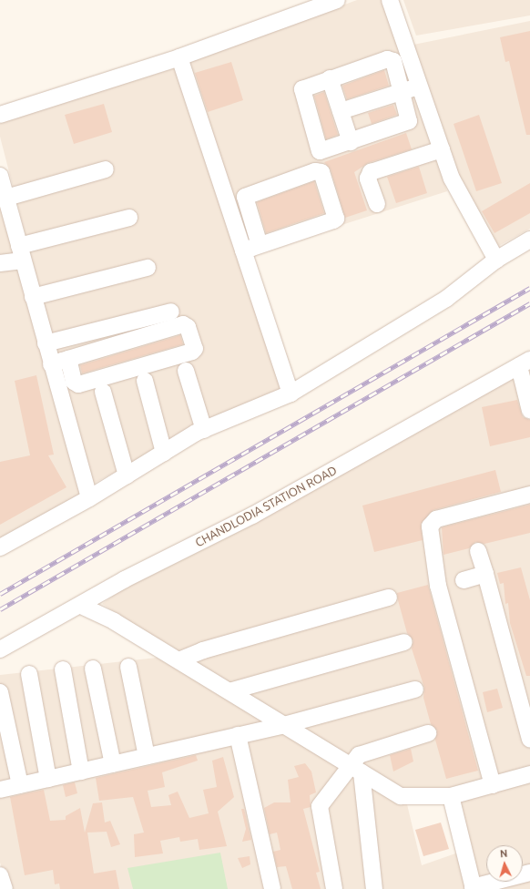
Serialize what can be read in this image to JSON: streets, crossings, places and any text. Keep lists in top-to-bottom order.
{
  "streets": {
    "street": ["CHANDLODIA STATION ROAD"]
  },
  "north": "top"
}
